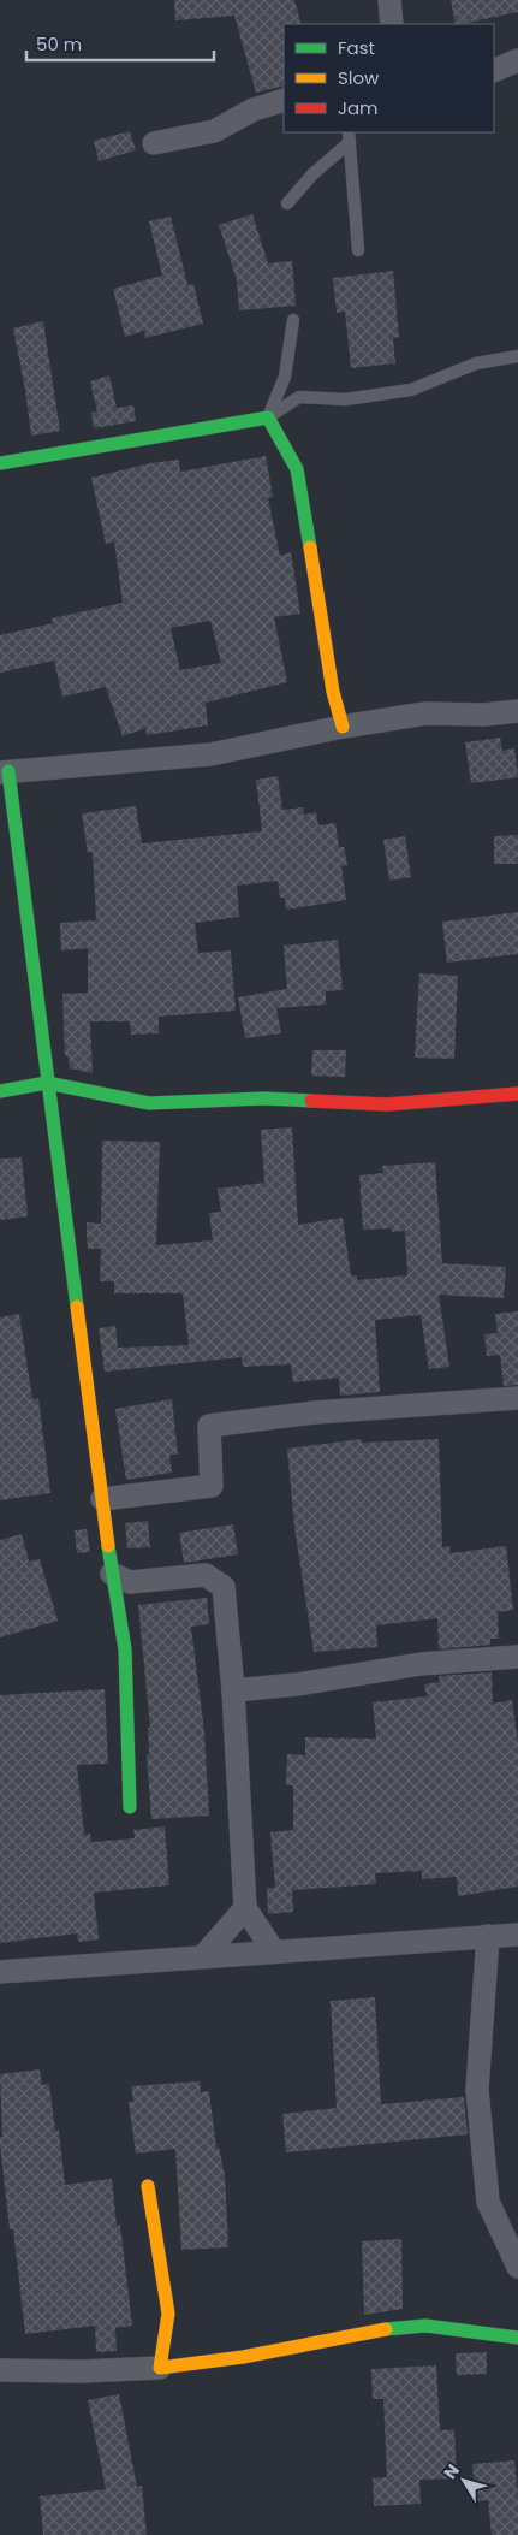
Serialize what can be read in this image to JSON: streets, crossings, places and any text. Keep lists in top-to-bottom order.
{
  "legend": ["Fast", "Slow", "Jam"],
  "scale_bar": "50 m",
  "north": "top left"
}
